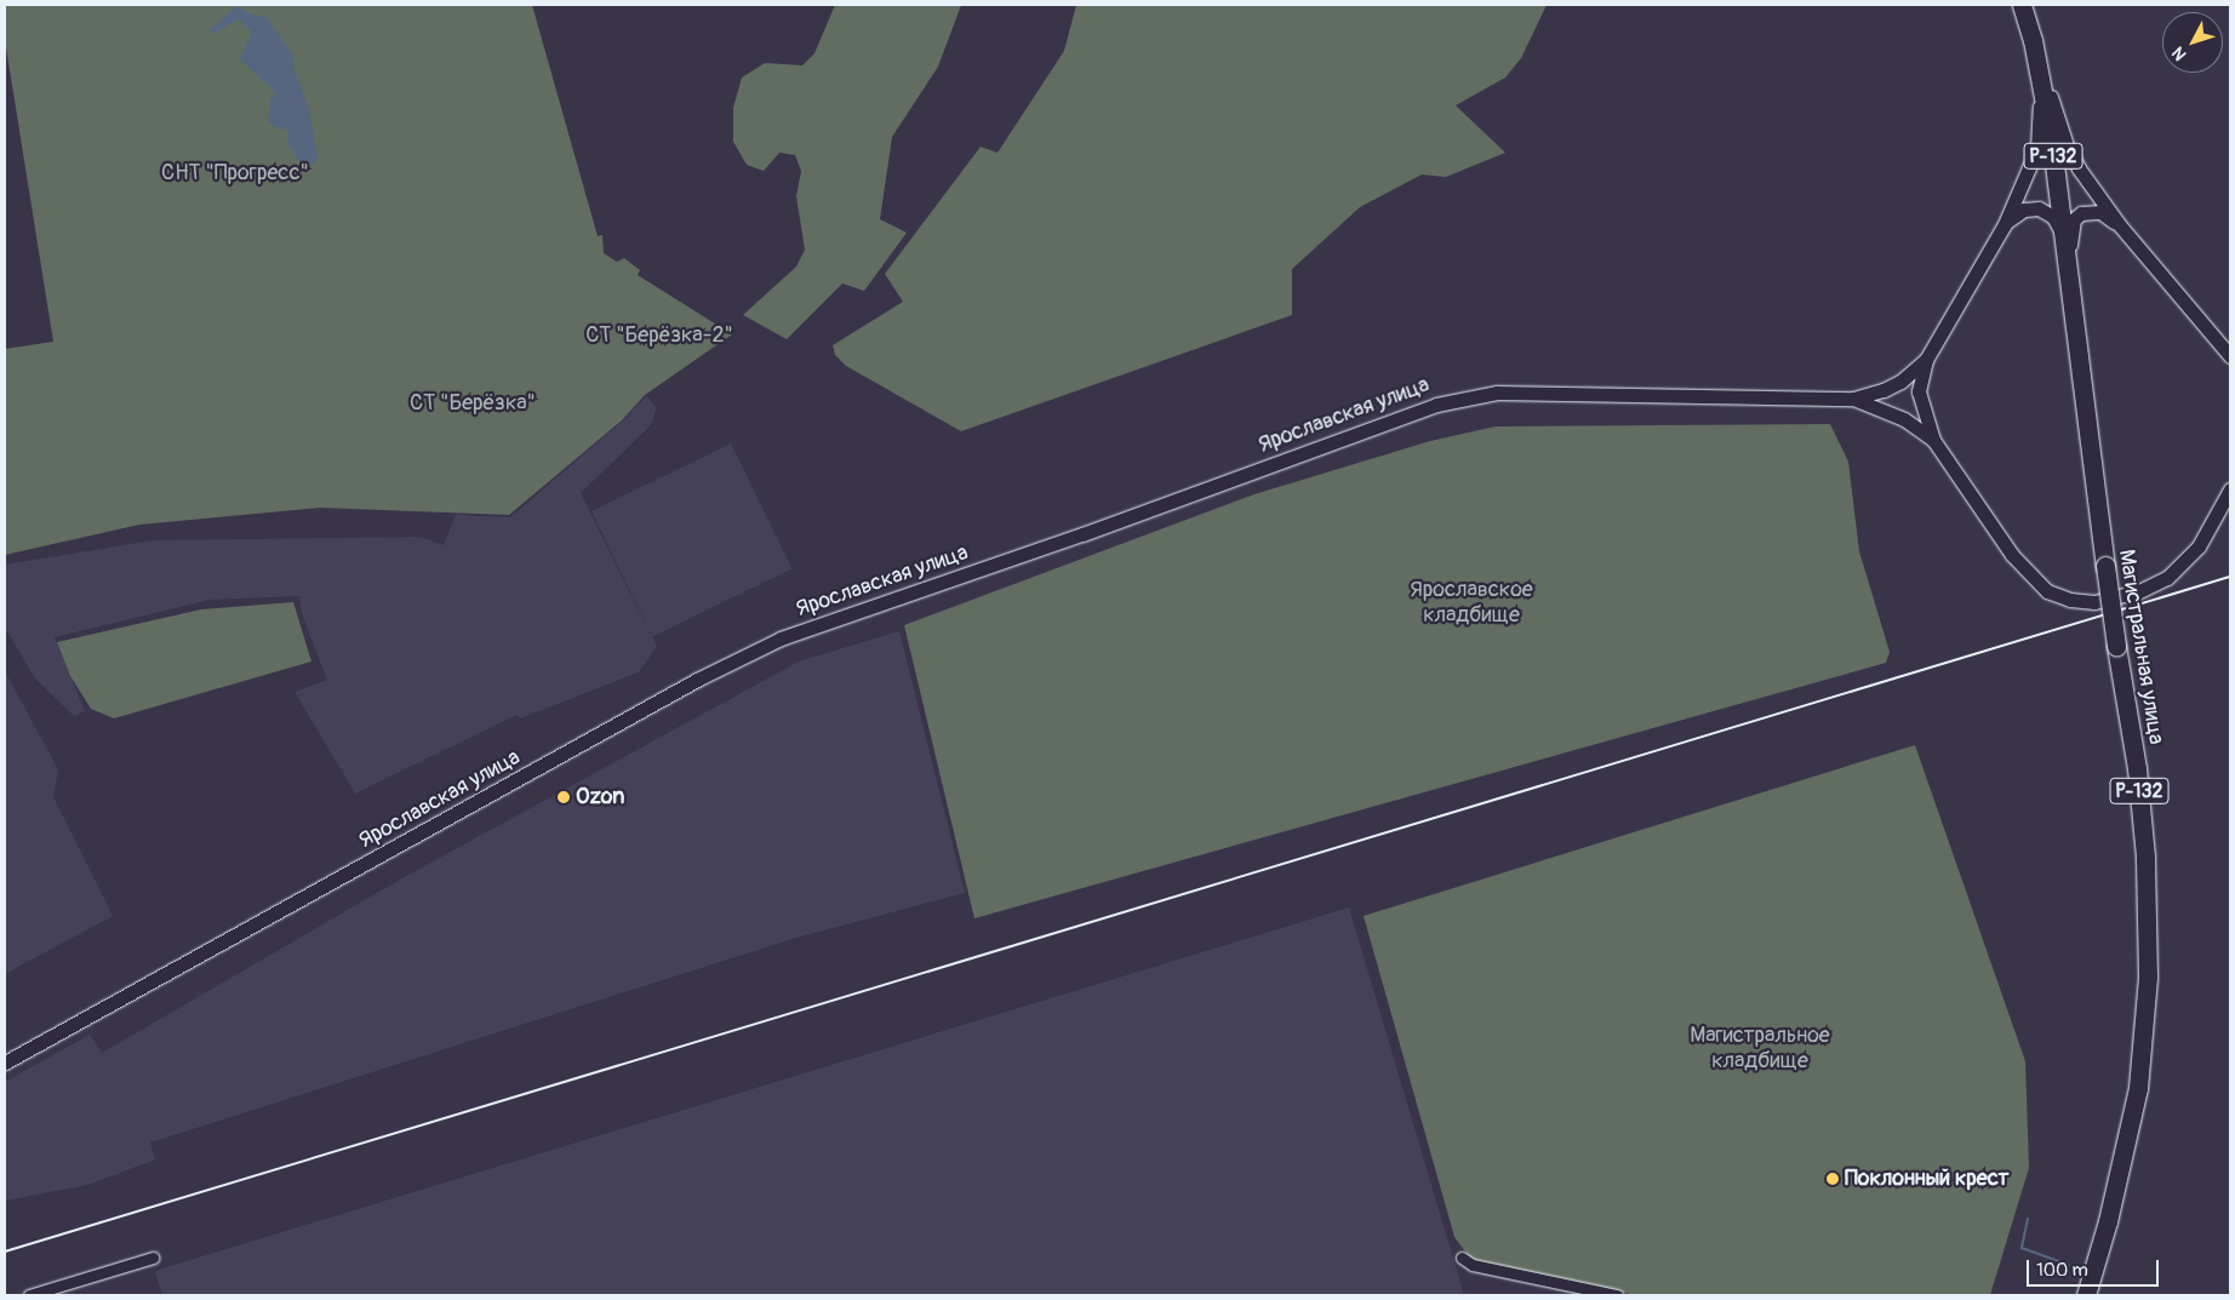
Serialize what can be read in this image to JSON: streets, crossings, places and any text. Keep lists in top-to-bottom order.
{
  "streets": {
    "highway": ["Р-132", "Магистральная улица"],
    "main road": ["Ярославская улица"]
  },
  "parks": [
    "СНТ \"Прогресс\"",
    "СТ \"Берёзка-2\"",
    "СТ \"Берёзка\"",
    "Ярославское кладбище",
    "Магистральное кладбище"
  ],
  "places": ["Ozon", "Поклонный крест"],
  "scale_bar": "100 m",
  "north": "bottom left"
}
